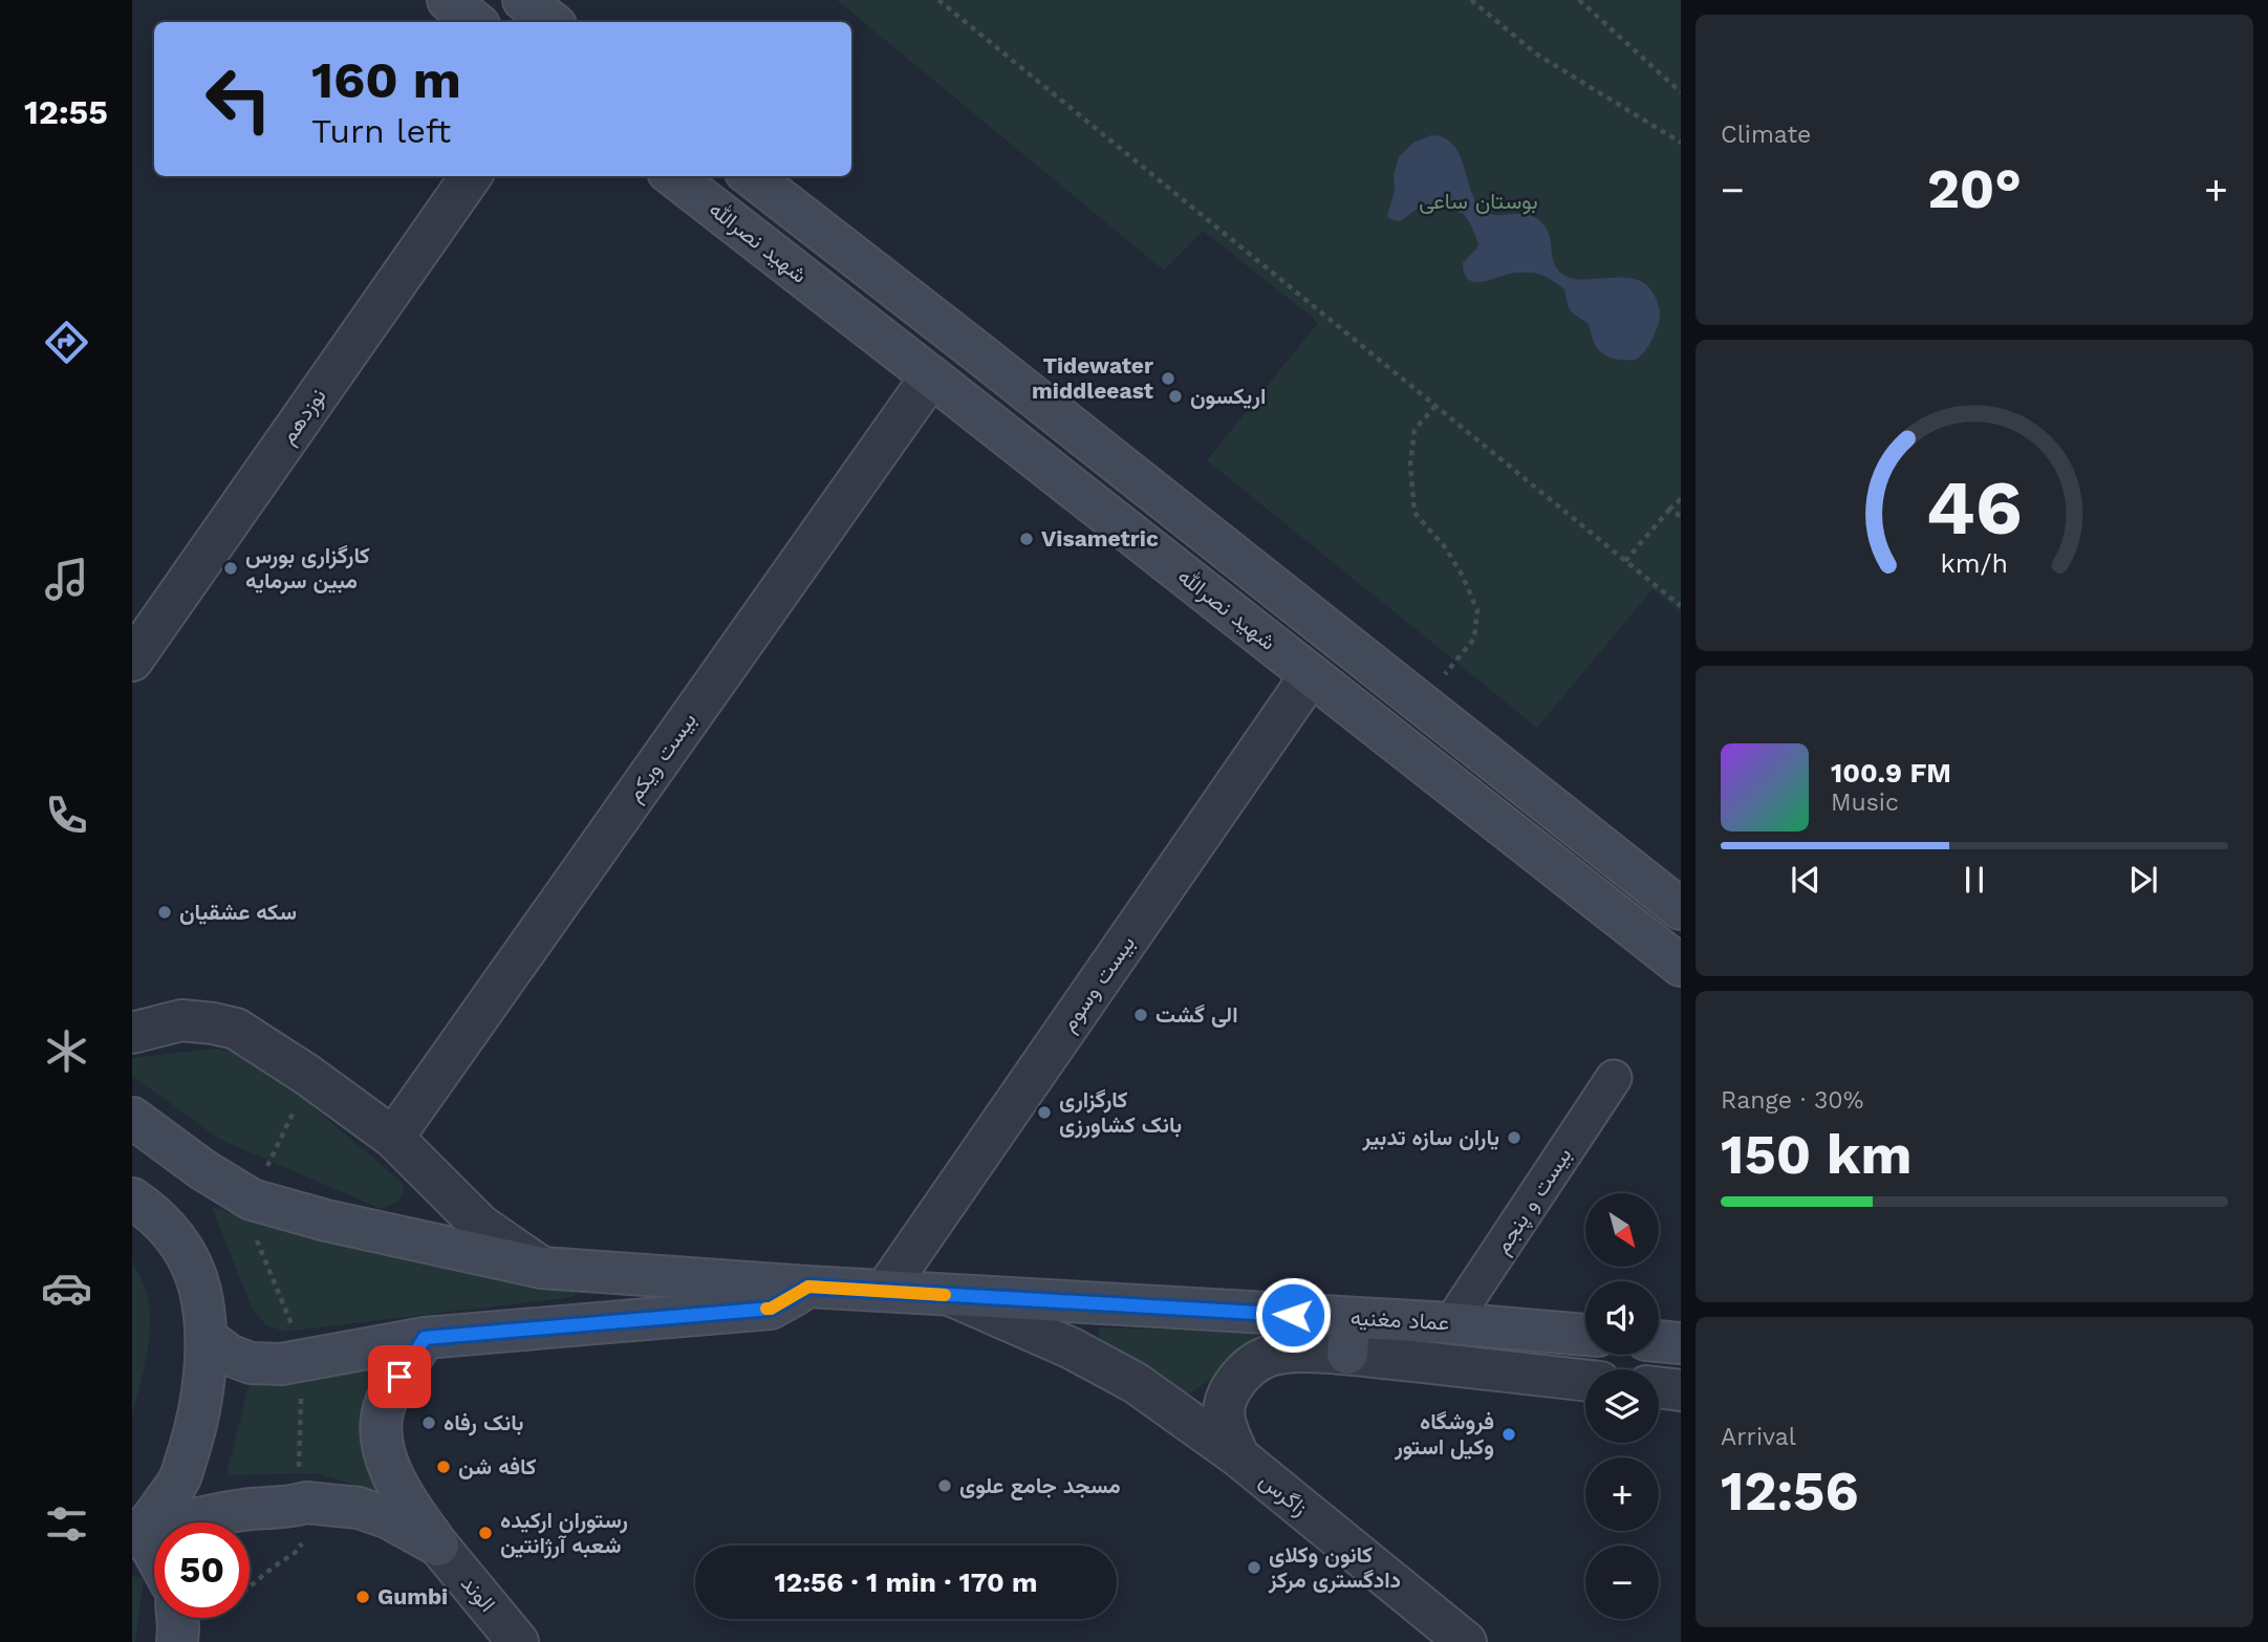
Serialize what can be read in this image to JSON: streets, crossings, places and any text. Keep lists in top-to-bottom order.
{
  "streets": {
    "main road": ["شهید نصرالله", "عماد مغنیه"],
    "street": [
      "نوزدهم",
      "بیست ویکم",
      "بیست وسوم",
      "بیست و پنجم",
      "زاگرس",
      "الوند"
    ]
  },
  "crossings": [
    ["شهید نصرالله", "بیست ویکم"],
    ["شهید نصرالله", "بیست وسوم"],
    ["بیست وسوم", "عماد مغنیه"],
    ["بیست و پنجم", "عماد مغنیه"],
    ["عماد مغنیه", "زاگرس"]
  ],
  "parks": ["بوستان ساعی"],
  "places": [
    "Tidewater middleeast",
    "اریکسون",
    "Visametric",
    "کارگزاری بورس مبین سرمایه",
    "سکه عشقیان",
    "الی گشت",
    "کارگزاری بانک کشاورزی",
    "یاران سازه تدبیر",
    "بانک رفاه",
    "فروشگاه وکیل استور",
    "کافه شن",
    "مسجد جامع علوی",
    "رستوران ارکیده شعبه آرژانتین",
    "کانون وکلای دادگستری مرکز",
    "Gumbi"
  ],
  "north": "bottom right",
  "page": {
    "tabs": "12:55",
    "tile": [
      "Climate",
      ["Range · 30%", "150 km"],
      ["Arrival", "12:56"]
    ],
    "turn": ["160 m", "Turn left"],
    "heat": ["−", "20°", "+"],
    "song": ["100.9 FM", "Music"],
    "map_buttons": ["+", "−"],
    "limit": "50",
    "trip": "12:56 · 1 min · 170 m",
    "gauge": ["46", "km/h"]
  }
}
